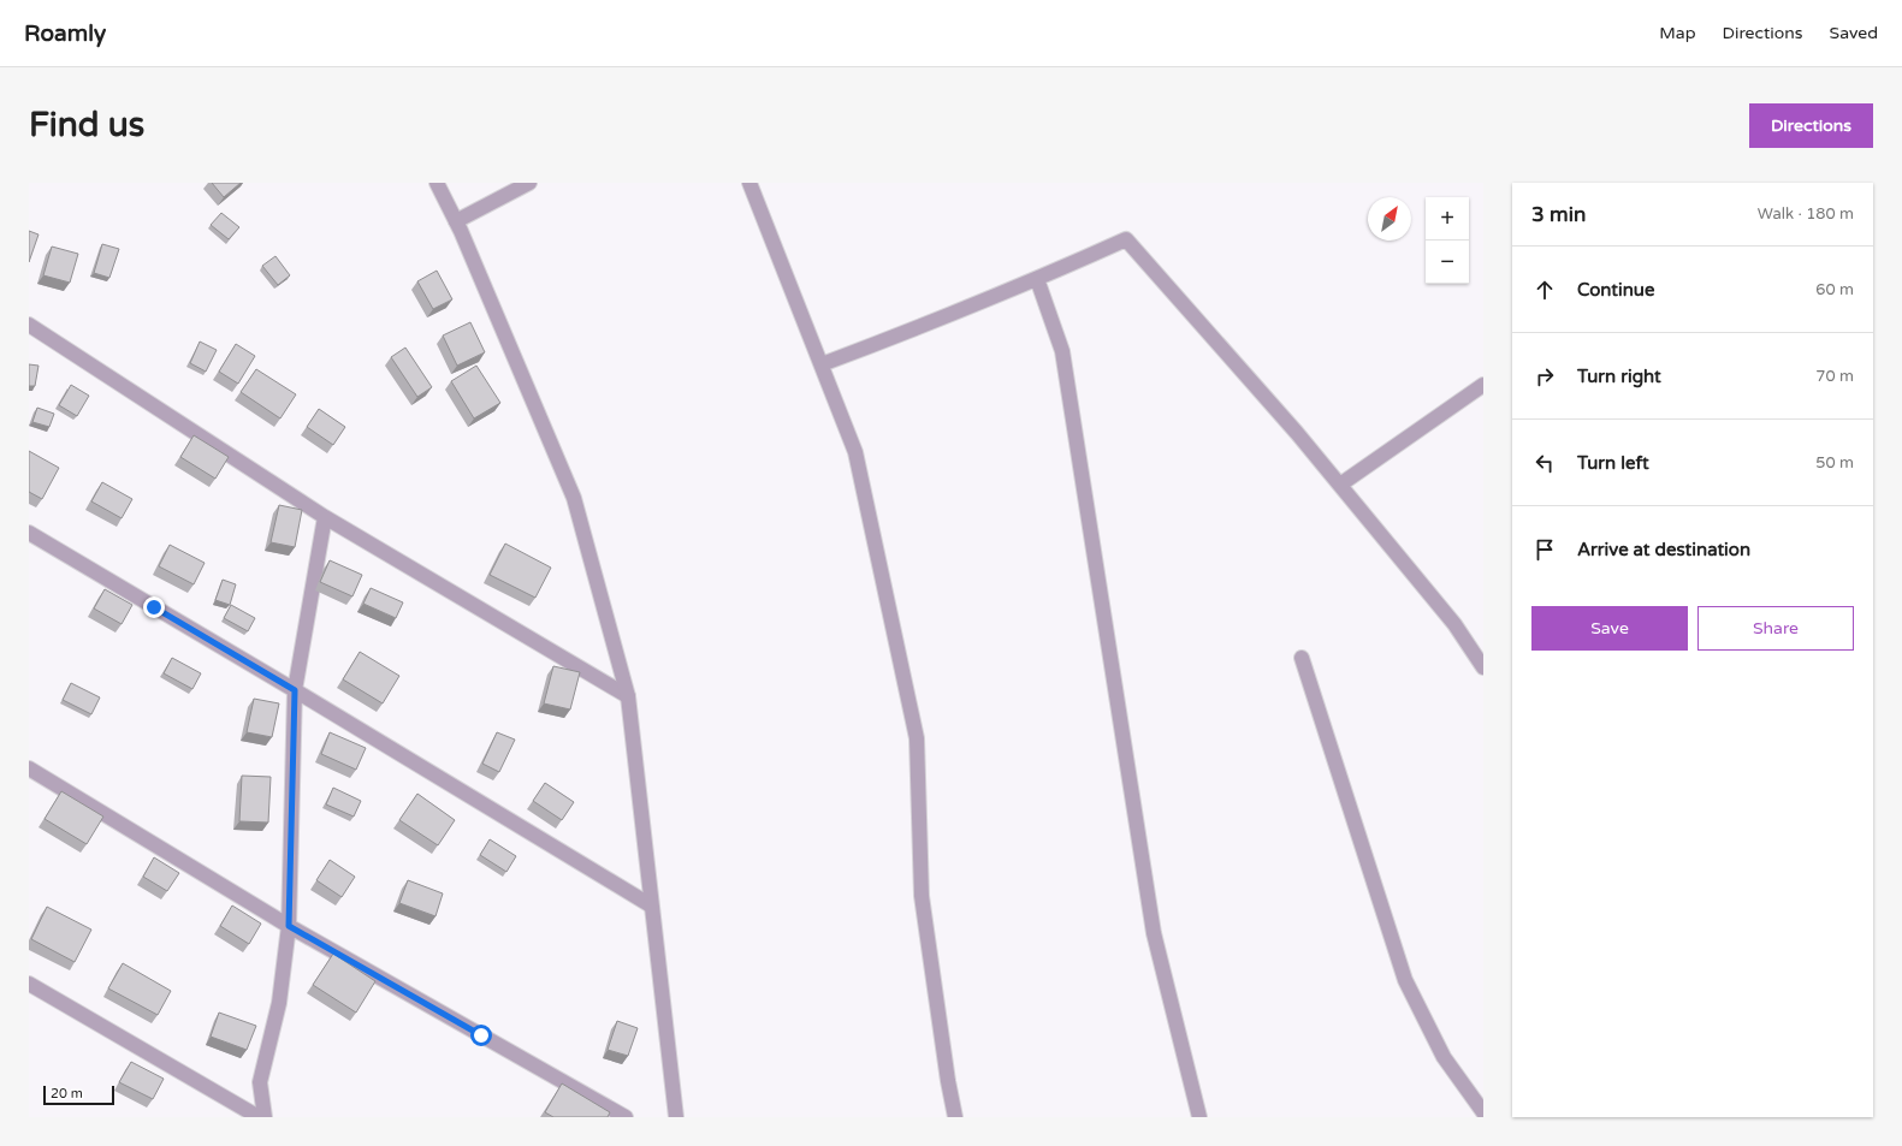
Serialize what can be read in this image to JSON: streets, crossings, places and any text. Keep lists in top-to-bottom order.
{
  "scale_bar": "20 m",
  "north": "top right",
  "page": {
    "header": "Roamly",
    "nav": ["Map", "Directions", "Saved"],
    "buttons": [
      "Directions",
      ["Save", "Share"]
    ],
    "title": "Find us",
    "heading": ["3 min", "Walk · 180 m"],
    "map_buttons": ["+", "−"],
    "list": [
      ["Continue", "60 m"],
      ["Turn right", "70 m"],
      ["Turn left", "50 m"],
      "Arrive at destination"
    ],
    "scale": "20 m"
  }
}
